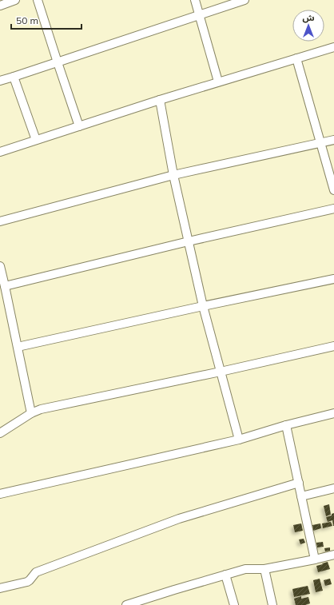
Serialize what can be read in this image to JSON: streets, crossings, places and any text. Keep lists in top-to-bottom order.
{
  "scale_bar": "50 m",
  "north": "top"
}
